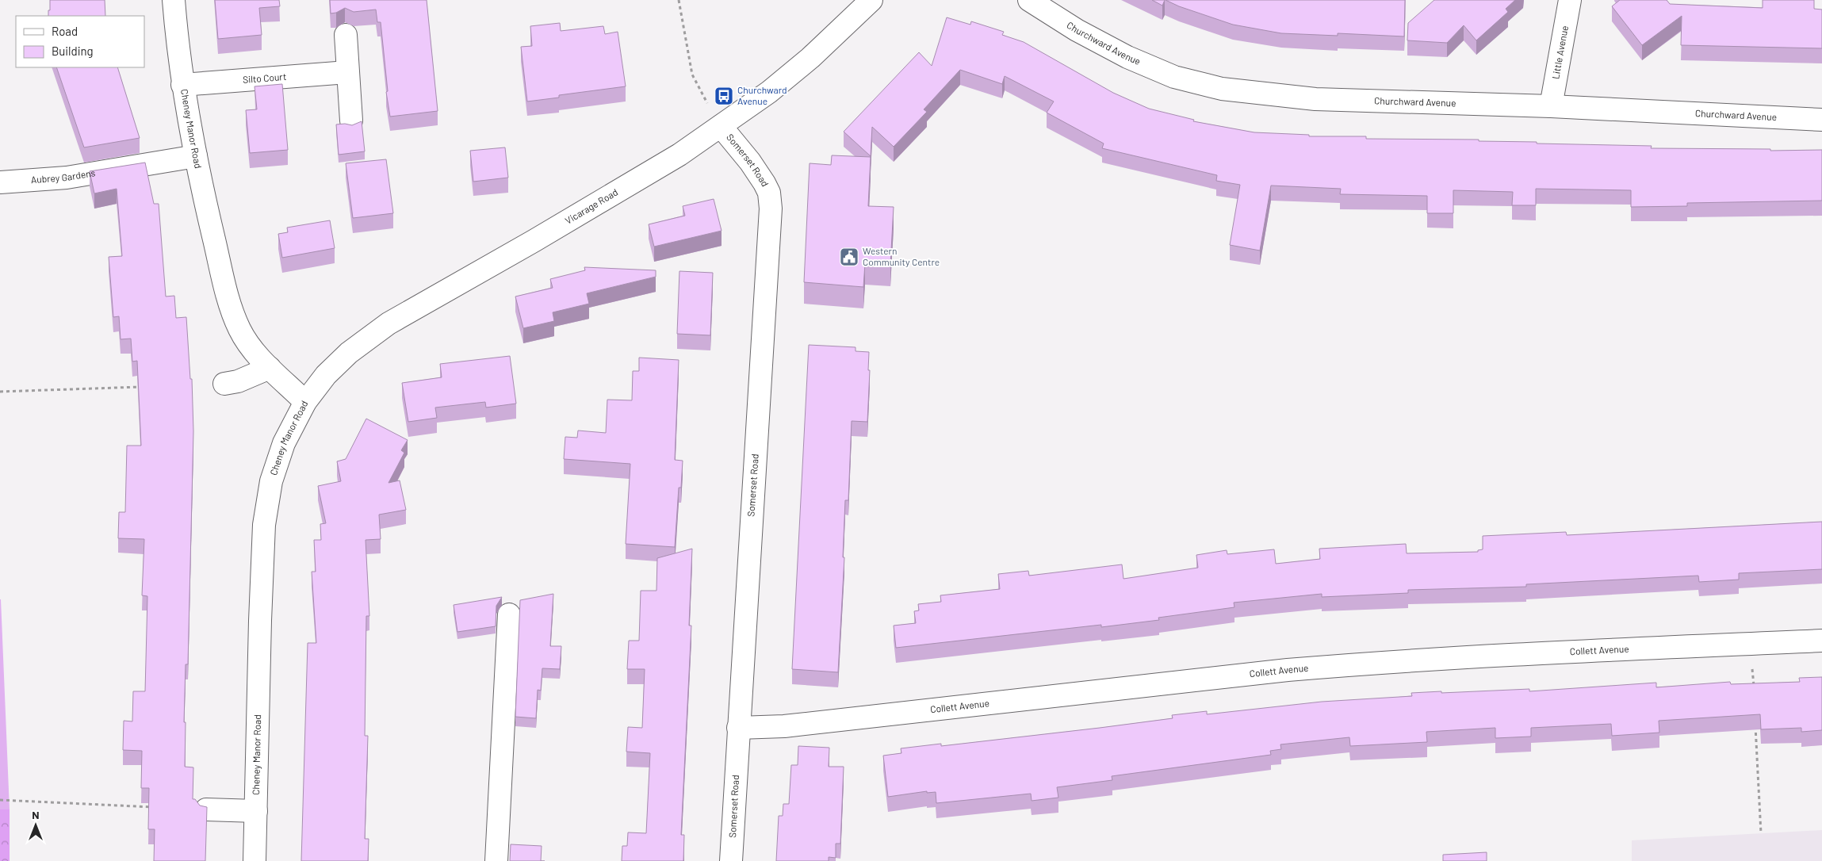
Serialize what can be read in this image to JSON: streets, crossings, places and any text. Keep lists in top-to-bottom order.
{
  "streets": {
    "street": [
      "Churchward Avenue",
      "Little Avenue",
      "Silto Court",
      "Cheney Manor Road",
      "Somerset Road",
      "Aubrey Gardens",
      "Vicarage Road",
      "Collett Avenue"
    ]
  },
  "crossings": [
    ["Churchward Avenue", "Little Avenue"],
    ["Silto Court", "Cheney Manor Road"],
    ["Cheney Manor Road", "Aubrey Gardens"],
    ["Cheney Manor Road", "Vicarage Road"],
    ["Somerset Road", "Vicarage Road"],
    ["Somerset Road", "Collett Avenue"]
  ],
  "places": {
    "bus stop": ["Churchward Avenue"],
    "public building": ["Western Community Centre"]
  },
  "legend": ["Road", "Building"],
  "north": "top"
}
